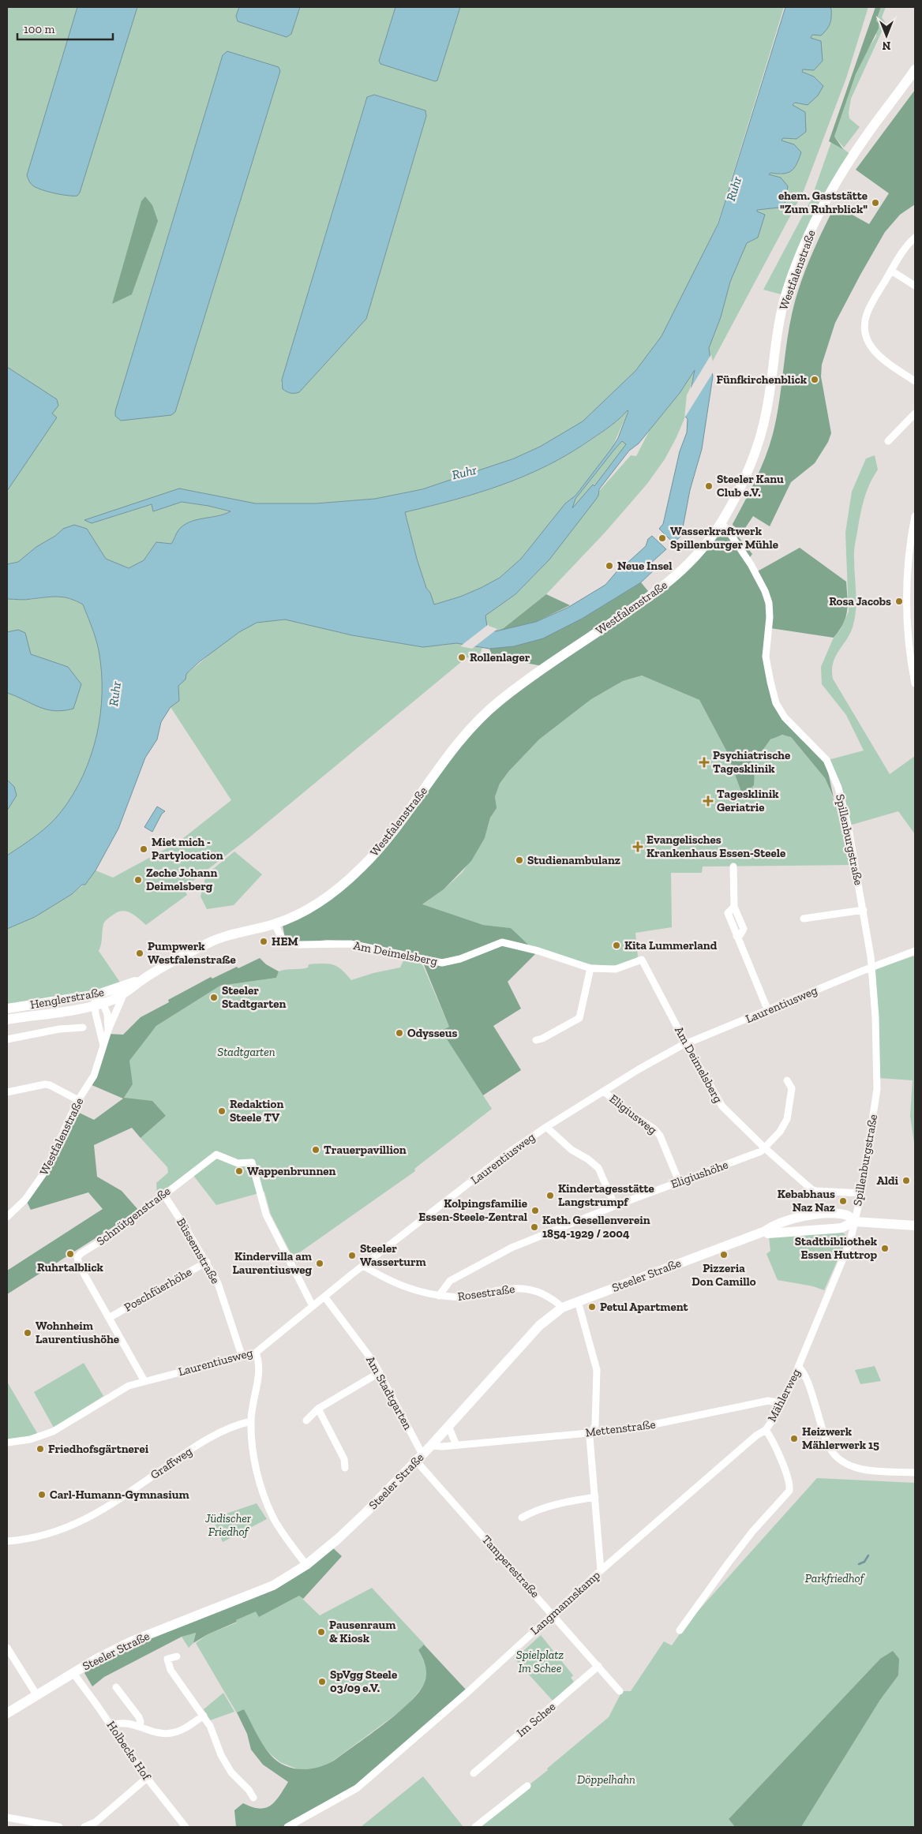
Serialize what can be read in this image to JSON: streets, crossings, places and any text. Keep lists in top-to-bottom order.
{
  "streets": {
    "main road": ["Westfalenstraße", "Henglerstraße", "Steeler Straße"],
    "street": [
      "Spillenburgstraße",
      "Am Deimelsberg",
      "Laurentiusweg",
      "Eligiusweg",
      "Eligiushöhe",
      "Schnütgenstraße",
      "Büssemstraße",
      "Poschfüerhöhe",
      "Rosestraße",
      "Am Stadtgarten",
      "Mählerweg",
      "Mettenstraße",
      "Graffweg",
      "Tamperestraße",
      "Langmannskamp",
      "Im Schee",
      "Holbecks Hof"
    ]
  },
  "crossings": [
    ["Westfalenstraße", "Spillenburgstraße"],
    ["Westfalenstraße", "Am Deimelsberg"],
    ["Westfalenstraße", "Henglerstraße"],
    ["Spillenburgstraße", "Am Deimelsberg"],
    ["Spillenburgstraße", "Laurentiusweg"],
    ["Spillenburgstraße", "Steeler Straße"],
    ["Spillenburgstraße", "Mählerweg"],
    ["Am Deimelsberg", "Laurentiusweg"],
    ["Am Deimelsberg", "Eligiushöhe"],
    ["Laurentiusweg", "Eligiusweg"],
    ["Laurentiusweg", "Schnütgenstraße"],
    ["Laurentiusweg", "Büssemstraße"],
    ["Laurentiusweg", "Rosestraße"],
    ["Laurentiusweg", "Am Stadtgarten"],
    ["Eligiusweg", "Eligiushöhe"],
    ["Eligiushöhe", "Rosestraße"],
    ["Schnütgenstraße", "Büssemstraße"],
    ["Schnütgenstraße", "Poschfüerhöhe"],
    ["Büssemstraße", "Poschfüerhöhe"],
    ["Steeler Straße", "Rosestraße"],
    ["Steeler Straße", "Am Stadtgarten"],
    ["Steeler Straße", "Mählerweg"],
    ["Steeler Straße", "Mettenstraße"],
    ["Steeler Straße", "Tamperestraße"],
    ["Steeler Straße", "Holbecks Hof"],
    ["Am Stadtgarten", "Tamperestraße"],
    ["Mählerweg", "Mettenstraße"],
    ["Mählerweg", "Langmannskamp"],
    ["Tamperestraße", "Langmannskamp"],
    ["Tamperestraße", "Im Schee"]
  ],
  "water": ["Ruhr"],
  "parks": [
    "Stadtgarten",
    "Jüdischer Friedhof",
    "Parkfriedhof",
    "Spielplatz Im Schee",
    "Döppelhahn"
  ],
  "places": {
    "other": [
      "ehem. Gaststätte \"Zum Ruhrblick\"",
      "Fünfkirchenblick",
      "Steeler Kanu Club e.V.",
      "Wasserkraftwerk Spillenburger Mühle",
      "Neue Insel",
      "Rosa Jacobs",
      "Rollenlager",
      "Miet mich - Partylocation",
      "Studienambulanz",
      "Zeche Johann Deimelsberg",
      "HEM",
      "Kita Lummerland",
      "Pumpwerk Westfalenstraße",
      "Steeler Stadtgarten",
      "Odysseus",
      "Redaktion Steele TV",
      "Trauerpavillion",
      "Wappenbrunnen",
      "Aldi",
      "Kindertagesstätte Langstrumpf",
      "Kebabhaus Naz Naz",
      "Kolpingsfamilie Essen-Steele-Zentral",
      "Kath. Gesellenverein 1854-1929 / 2004",
      "Stadtbibliothek Essen Huttrop",
      "Ruhrtalblick",
      "Pizzeria Don Camillo",
      "Steeler Wasserturm",
      "Kindervilla am Laurentiusweg",
      "Petul Apartment",
      "Wohnheim Laurentiushöhe",
      "Heizwerk Mählerwerk 15",
      "Friedhofsgärtnerei",
      "Carl-Humann-Gymnasium",
      "Pausenraum & Kiosk",
      "SpVgg Steele 03/09 e.V."
    ],
    "health": ["Psychiatrische Tagesklinik", "Tagesklinik Geriatrie", "Evangelisches Krankenhaus Essen-Steele"]
  },
  "scale_bar": "100 m",
  "north": "bottom"
}
